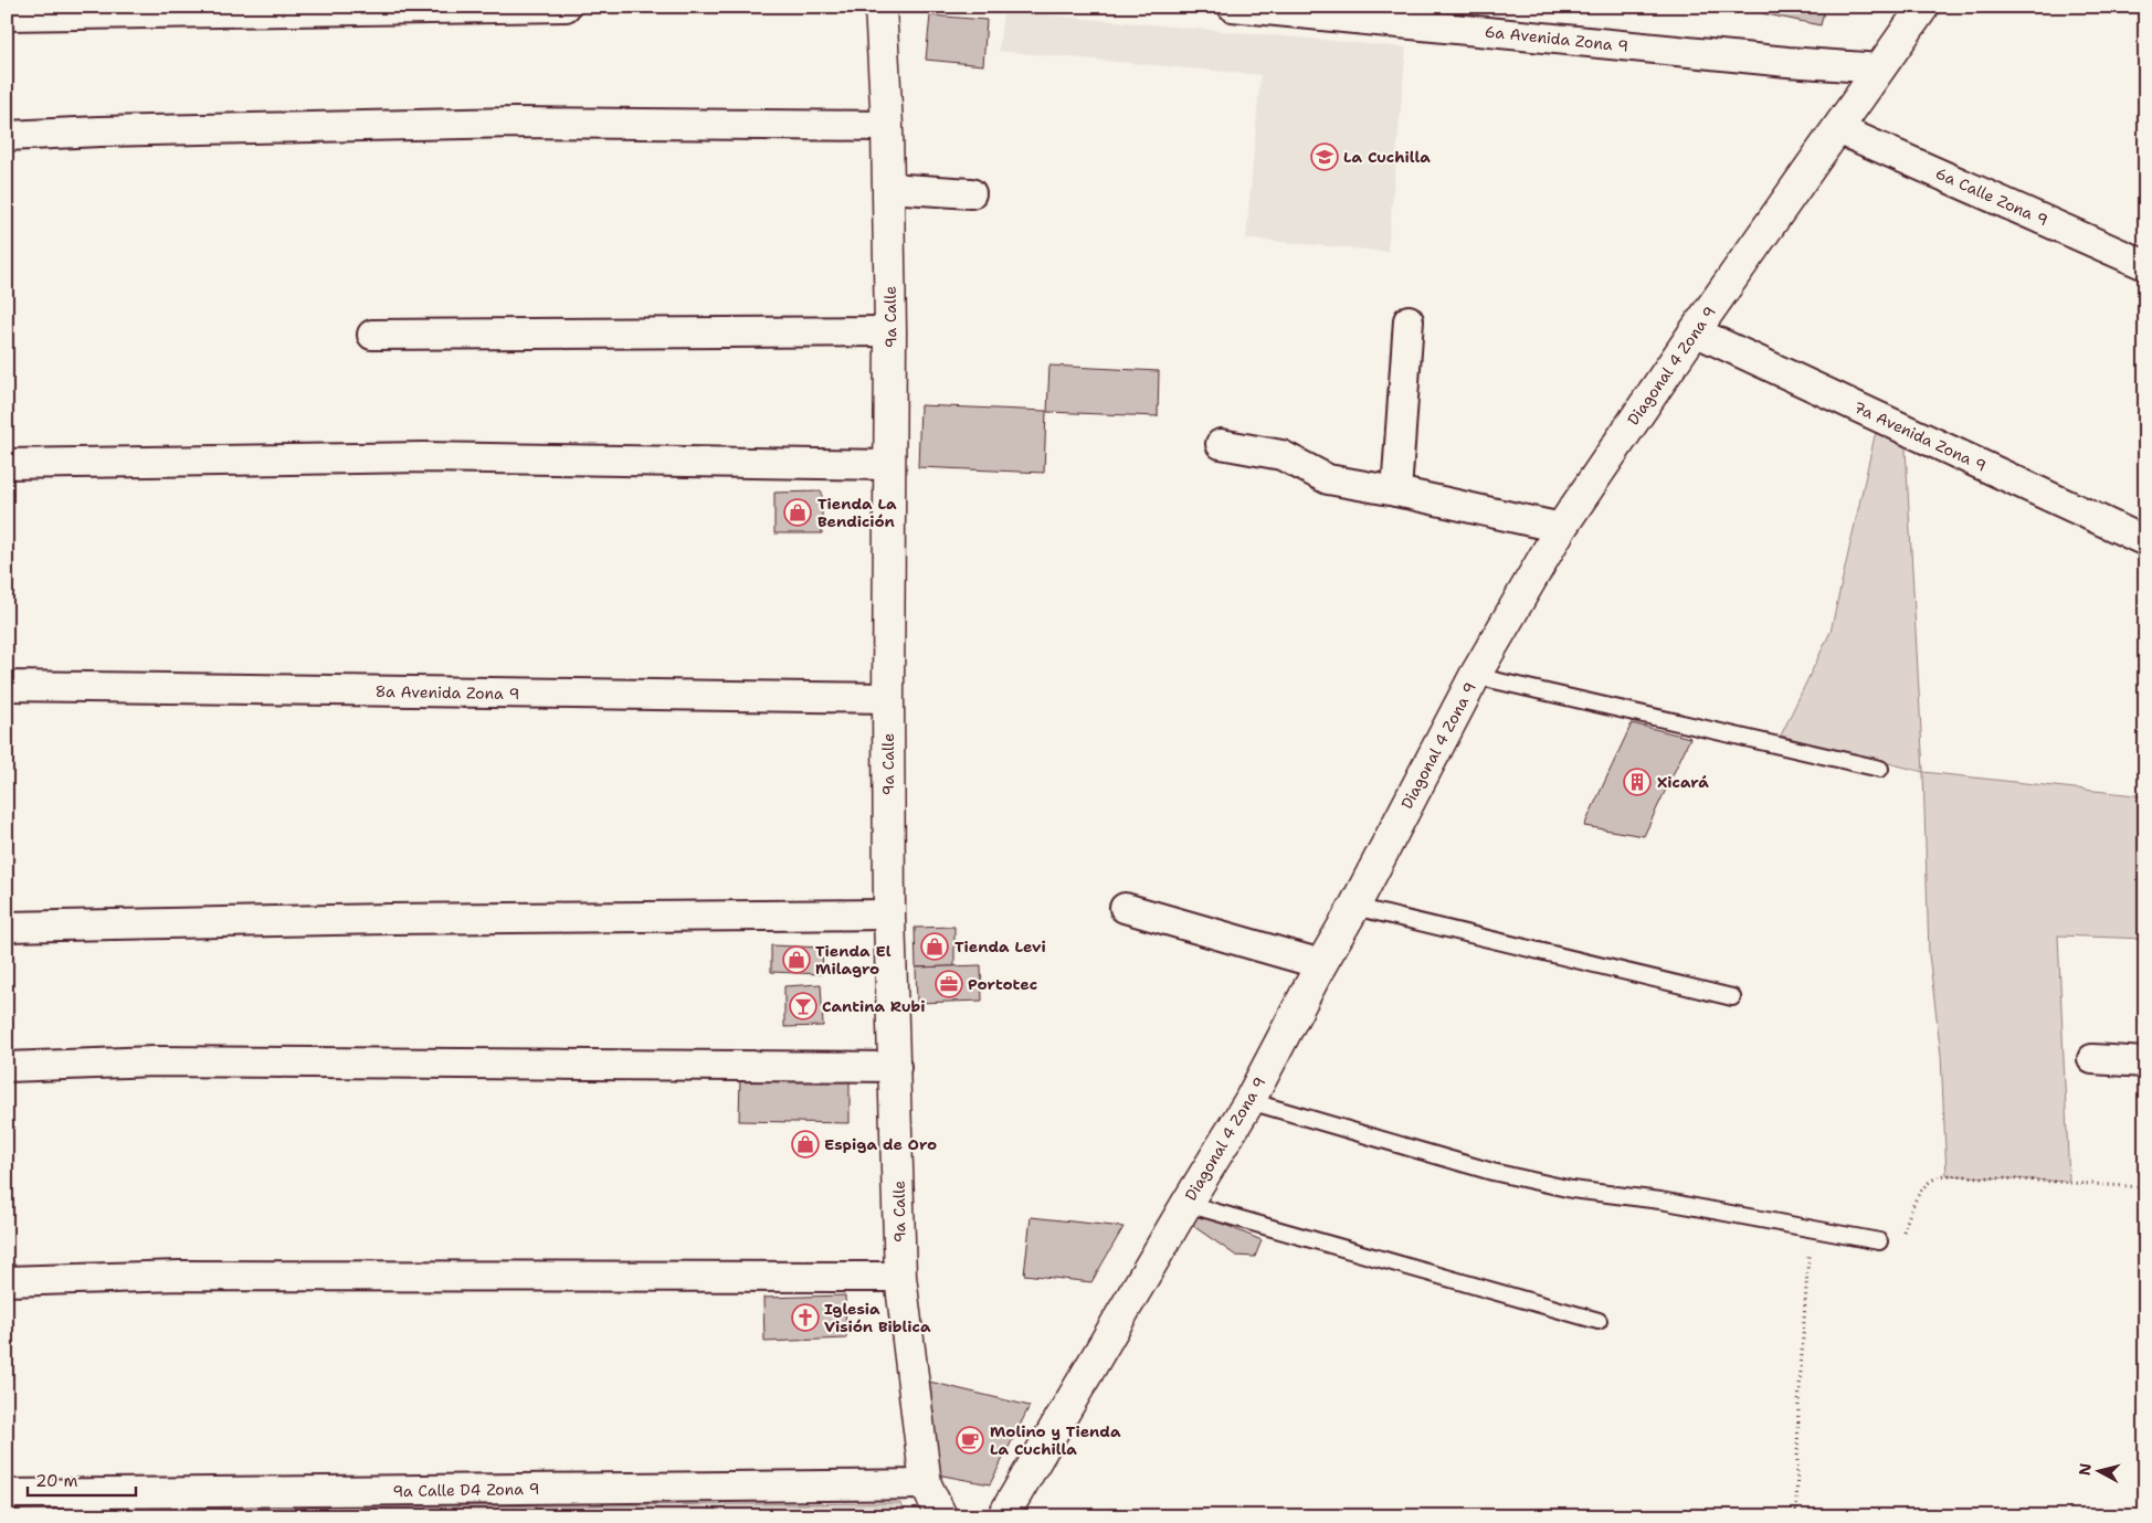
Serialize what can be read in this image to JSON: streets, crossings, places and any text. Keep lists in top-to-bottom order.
{
  "streets": {
    "main road": ["9a Calle", "Diagonal 4 Zona 9"],
    "street": [
      "6a Avenida Zona 9",
      "6a Calle Zona 9",
      "7a Avenida Zona 9",
      "8a Avenida Zona 9",
      "9a Calle D4 Zona 9"
    ]
  },
  "crossings": [
    ["6a Avenida Zona 9", "Diagonal 4 Zona 9"],
    ["6a Calle Zona 9", "Diagonal 4 Zona 9"],
    ["9a Calle", "8a Avenida Zona 9"],
    ["9a Calle", "9a Calle D4 Zona 9"],
    ["Diagonal 4 Zona 9", "7a Avenida Zona 9"]
  ],
  "places": {
    "school or university": ["La Cuchilla"],
    "shop": [
      "Tienda La Bendición",
      "Tienda Levi",
      "Tienda El Milagro",
      "Espiga de Oro"
    ],
    "building": ["Xicará"],
    "office": ["Portotec"],
    "bar": ["Cantina Rubi"],
    "church": ["Iglesia Visión Biblica"],
    "cafe": ["Molino y Tienda La Cuchilla"]
  },
  "scale_bar": "20 m",
  "north": "left"
}
